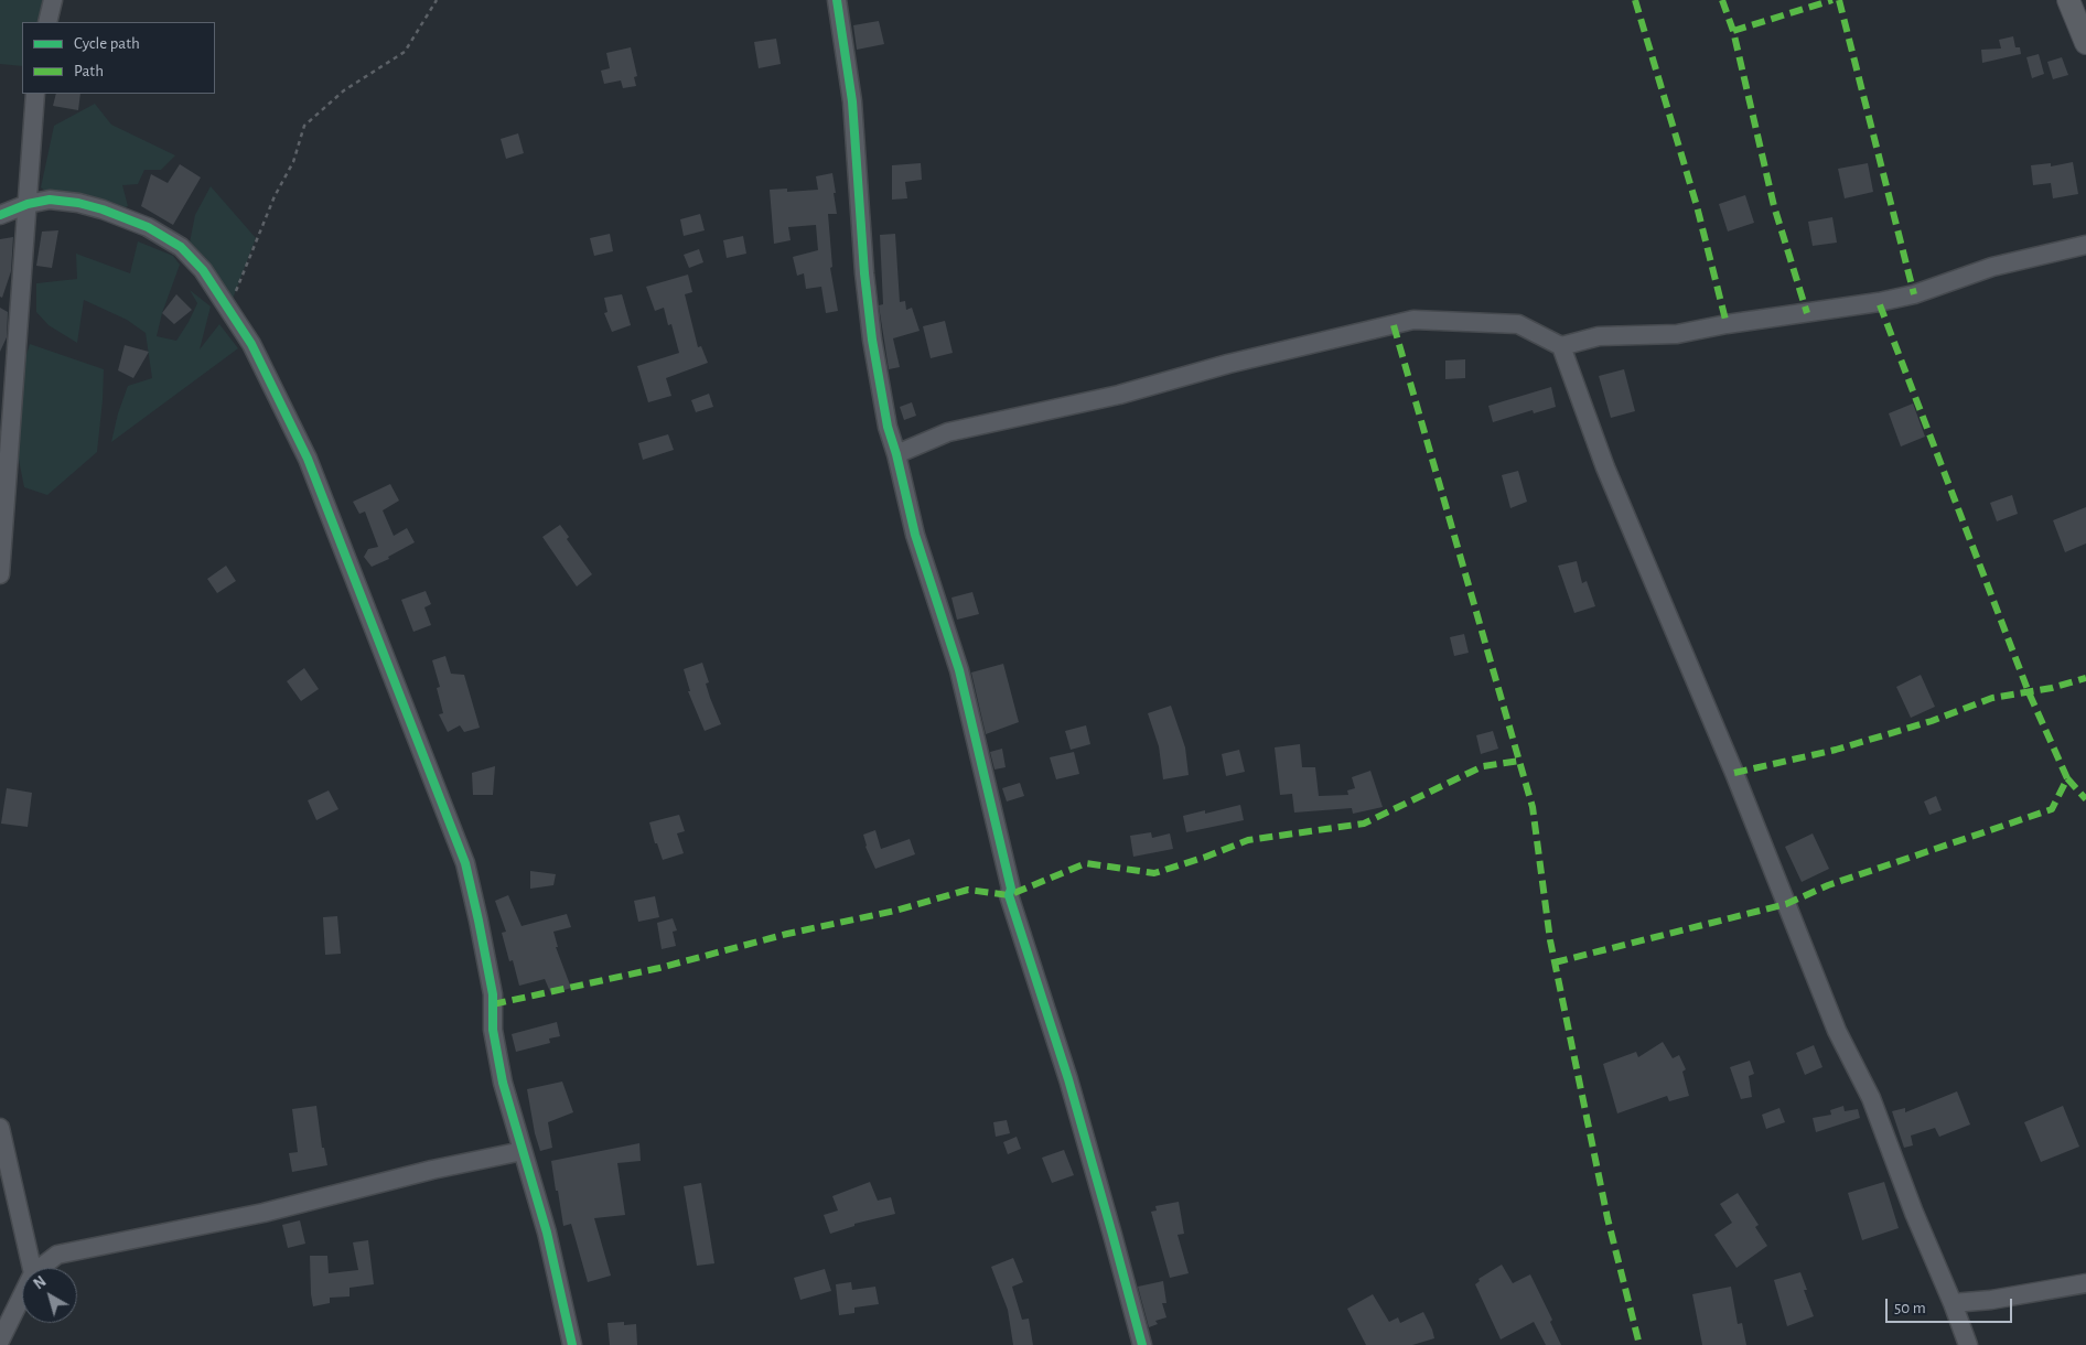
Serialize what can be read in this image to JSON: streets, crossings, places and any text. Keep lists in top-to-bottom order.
{
  "legend": ["Cycle path", "Path"],
  "scale_bar": "50 m",
  "north": "top left"
}
